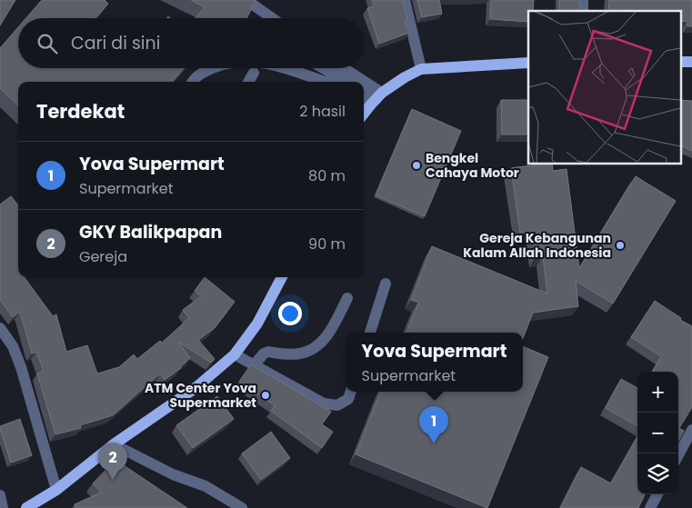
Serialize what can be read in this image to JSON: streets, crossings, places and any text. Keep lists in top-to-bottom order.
{
  "places": ["Bengkel Cahaya Motor", "Gereja Kebangunan Kalam Allah Indonesia", "ATM Center Yova Supermarket"],
  "page": {
    "search": "Cari di sini",
    "heading": ["Terdekat", "2 hasil"],
    "list": [
      {
        "mark": "1",
        "name": "Yova Supermart",
        "note": "Supermarket",
        "value": "80 m"
      },
      {
        "mark": "2",
        "name": "GKY Balikpapan",
        "note": "Gereja",
        "value": "90 m"
      }
    ],
    "popup": ["Yova Supermart", "Supermarket"],
    "map_buttons": ["+", "−"],
    "pins": ["1", "2"]
  }
}
